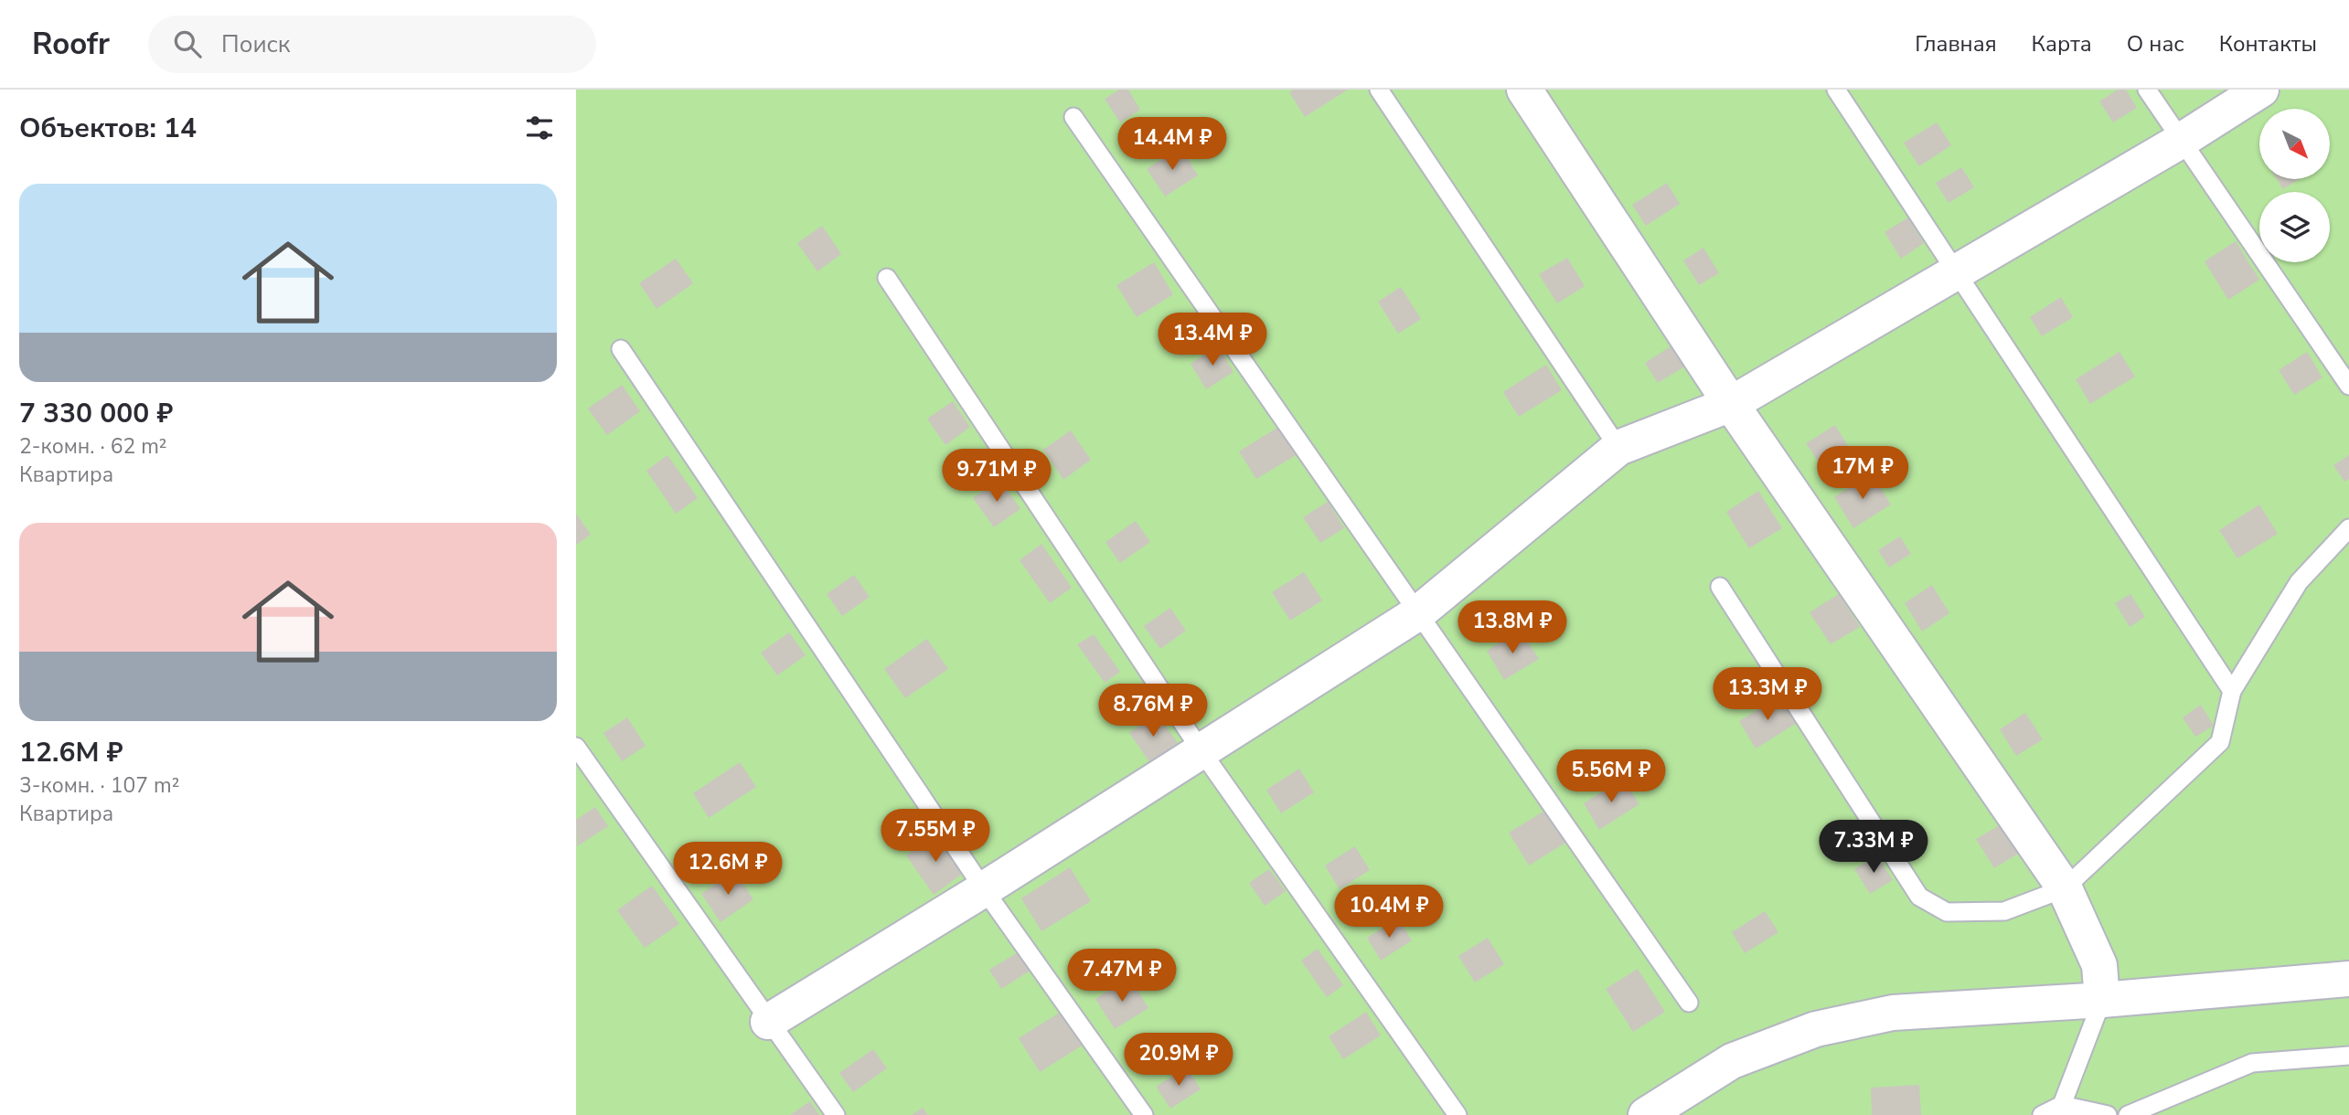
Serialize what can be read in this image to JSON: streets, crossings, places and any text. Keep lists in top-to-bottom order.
{
  "north": "bottom right",
  "page": {
    "header": "Roofr",
    "search": "Поиск",
    "nav": [
      "Главная",
      "Карта",
      "О нас",
      "Контакты"
    ],
    "heading": "Объектов: 14",
    "price": [
      "14.4M ₽",
      "13.4M ₽",
      "17M ₽",
      "9.71M ₽",
      "13.8M ₽",
      "13.3M ₽",
      "8.76M ₽",
      "5.56M ₽",
      "7.55M ₽",
      "7.33M ₽",
      "12.6M ₽",
      "10.4M ₽",
      "7.47M ₽",
      "20.9M ₽"
    ],
    "list": [
      {
        "name": "7 330 000 ₽",
        "note": "2-комн. · 62 m² · Квартира"
      },
      {
        "name": "12.6M ₽",
        "note": "3-комн. · 107 m² · Квартира"
      }
    ]
  }
}
